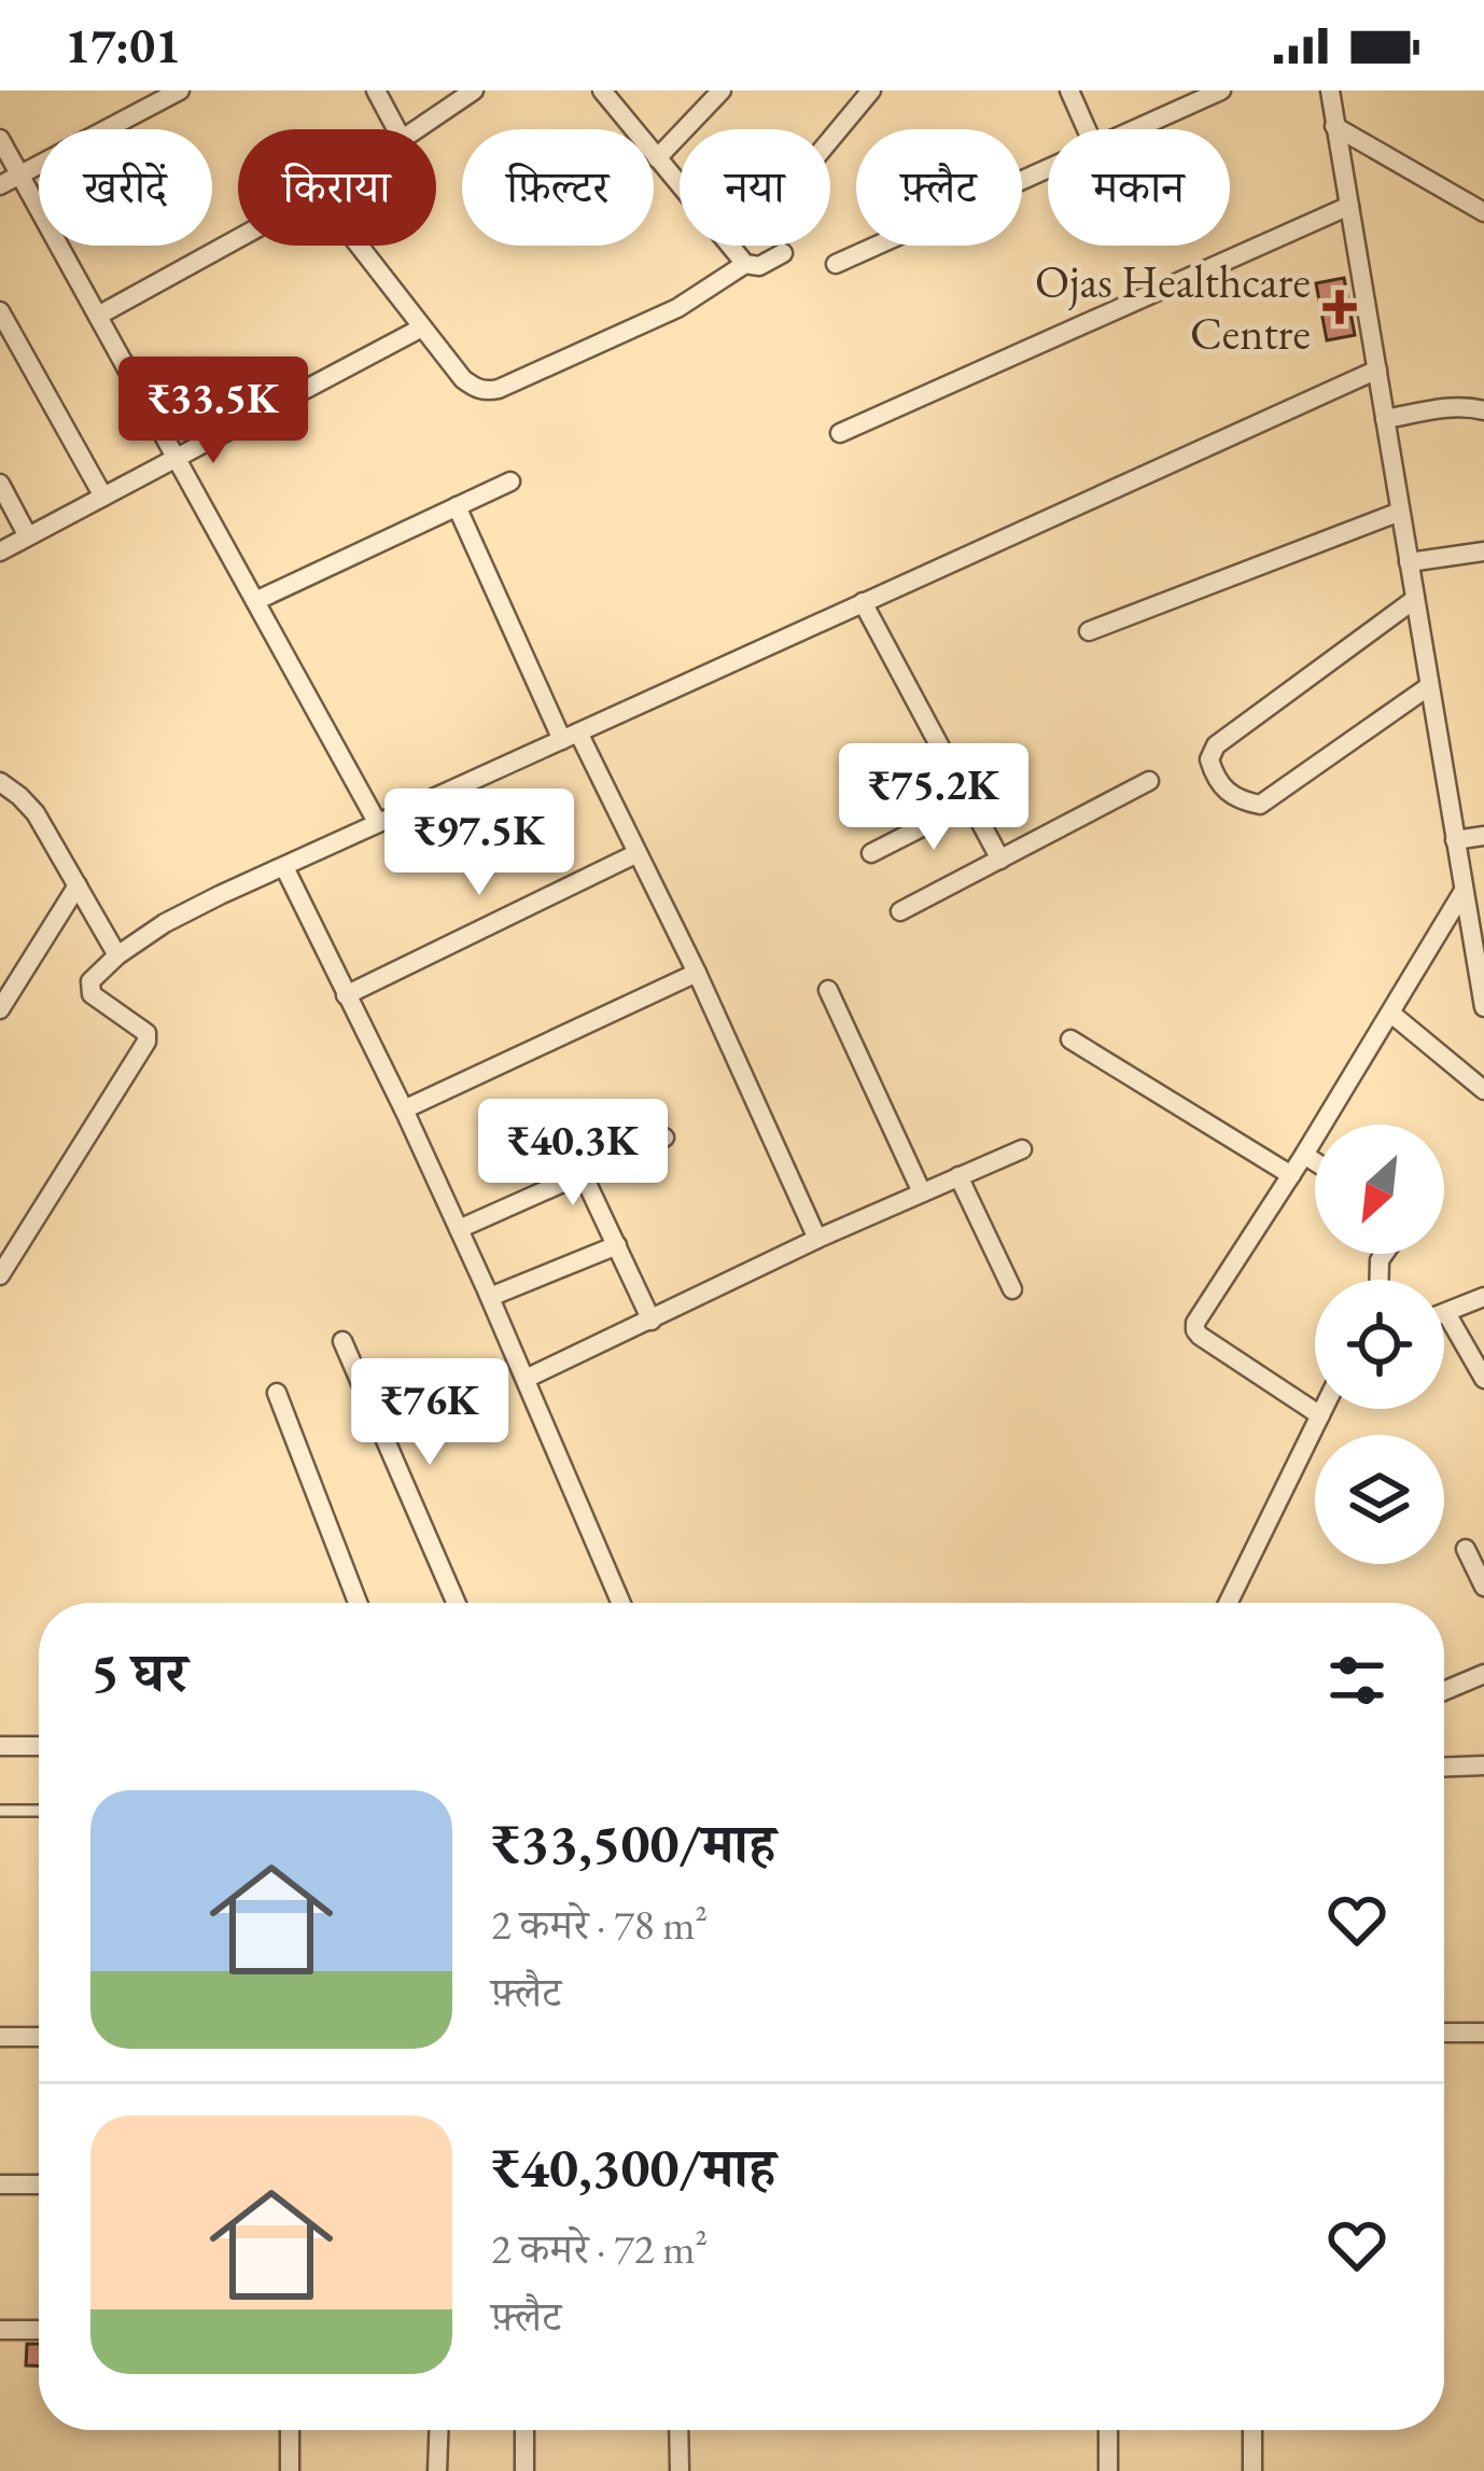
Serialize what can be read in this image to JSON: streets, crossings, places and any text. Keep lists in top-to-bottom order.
{
  "places": {
    "health": ["Ojas Healthcare Centre"]
  },
  "north": "bottom left",
  "page": {
    "status": "17:01",
    "chip": [
      "खरीदें",
      "किराया",
      "फ़िल्टर",
      "नया",
      "फ़्लैट",
      "मकान"
    ],
    "price": [
      "₹33.5K",
      "₹75.2K",
      "₹97.5K",
      "₹40.3K",
      "₹76K"
    ],
    "heading": "5 घर",
    "list": [
      {
        "name": "₹33,500/माह",
        "note": "2 कमरे · 78 m² · फ़्लैट"
      },
      {
        "name": "₹40,300/माह",
        "note": "2 कमरे · 72 m² · फ़्लैट"
      }
    ]
  }
}
